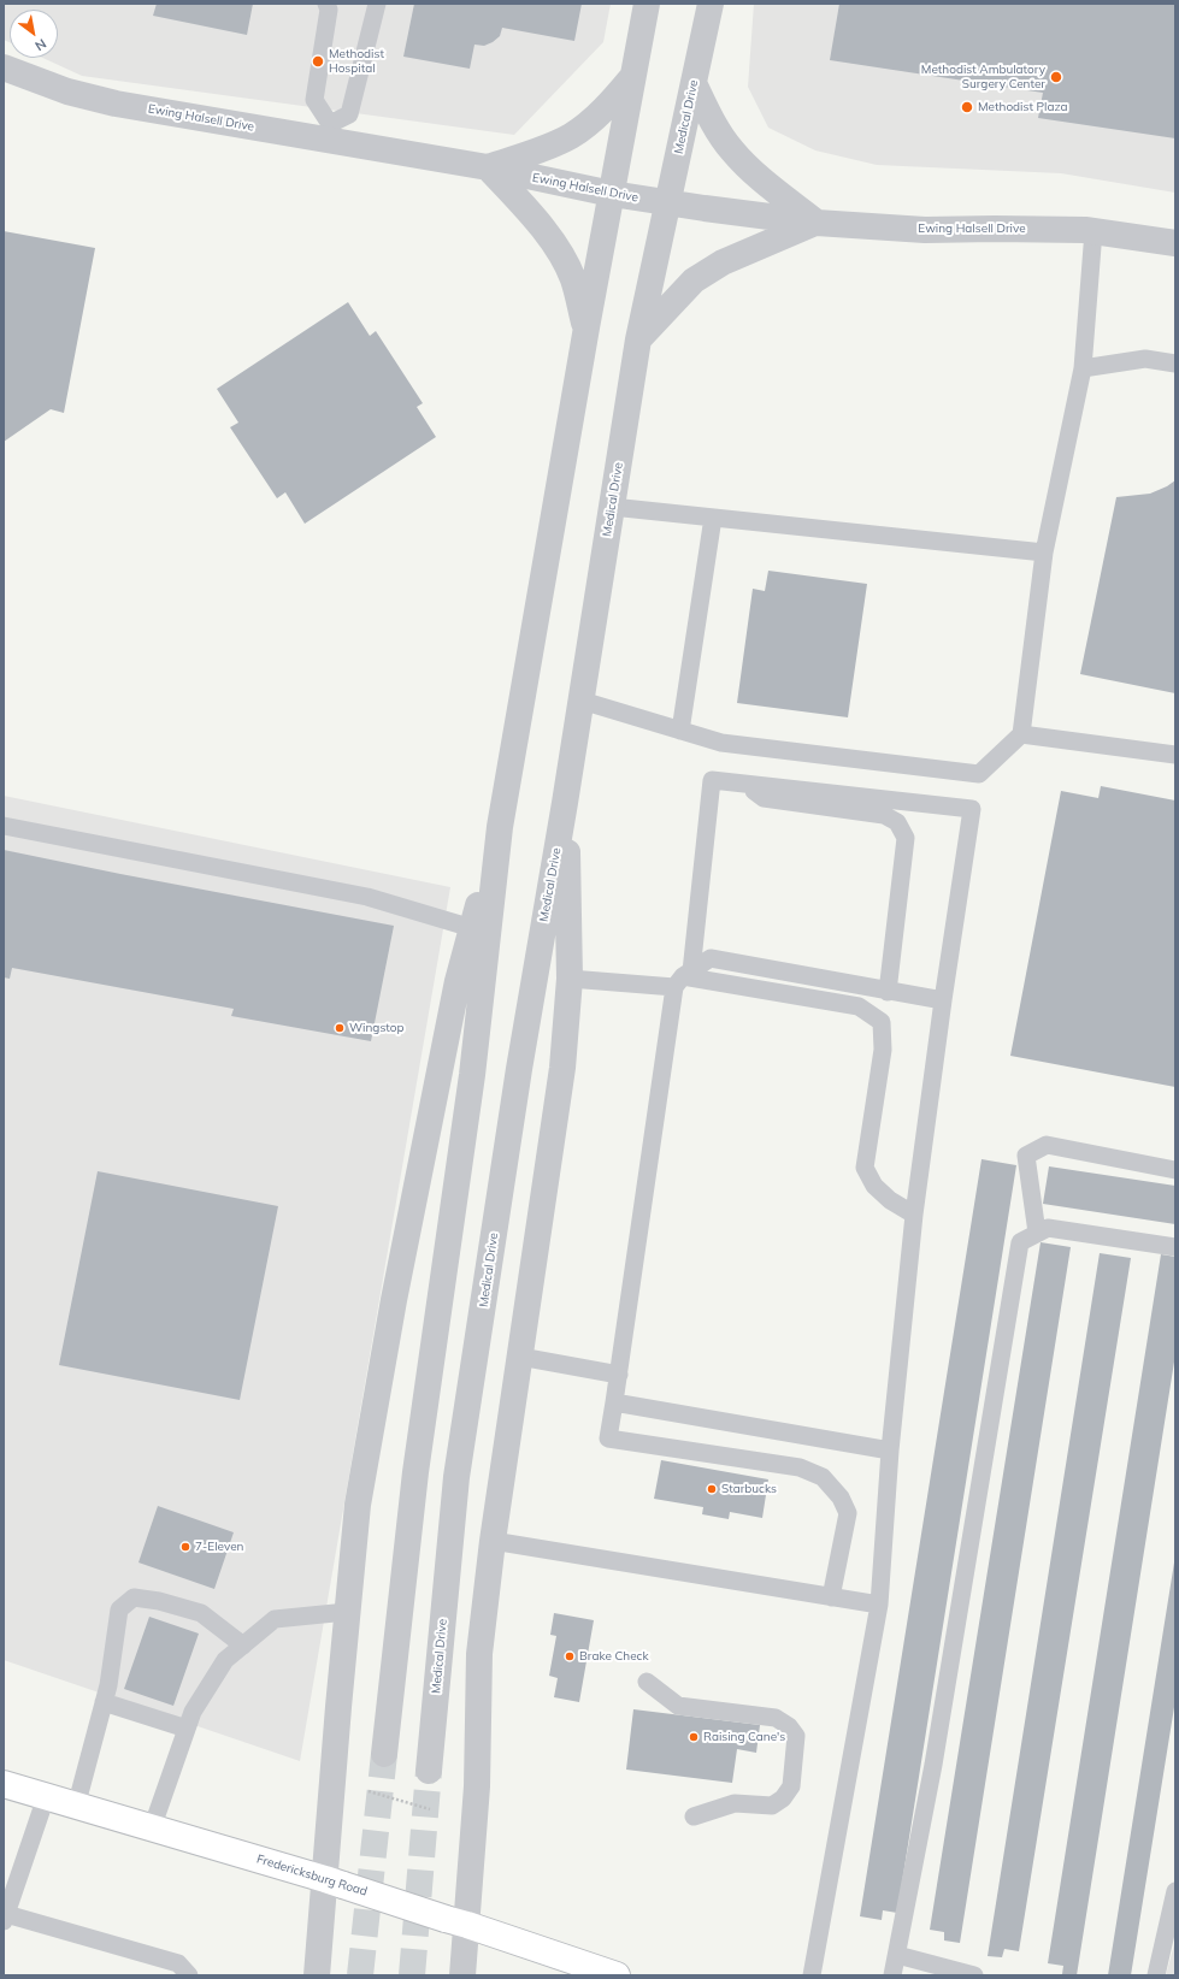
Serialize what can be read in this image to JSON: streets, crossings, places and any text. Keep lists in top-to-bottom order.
{
  "streets": {
    "main road": ["Fredericksburg Road"],
    "street": ["Medical Drive", "Ewing Halsell Drive"]
  },
  "crossings": [
    ["Medical Drive", "Ewing Halsell Drive"]
  ],
  "places": [
    "Methodist Hospital",
    "Methodist Ambulatory Surgery Center",
    "Methodist Plaza",
    "Wingstop",
    "Starbucks",
    "7-Eleven",
    "Brake Check",
    "Raising Cane's"
  ],
  "north": "bottom right"
}
